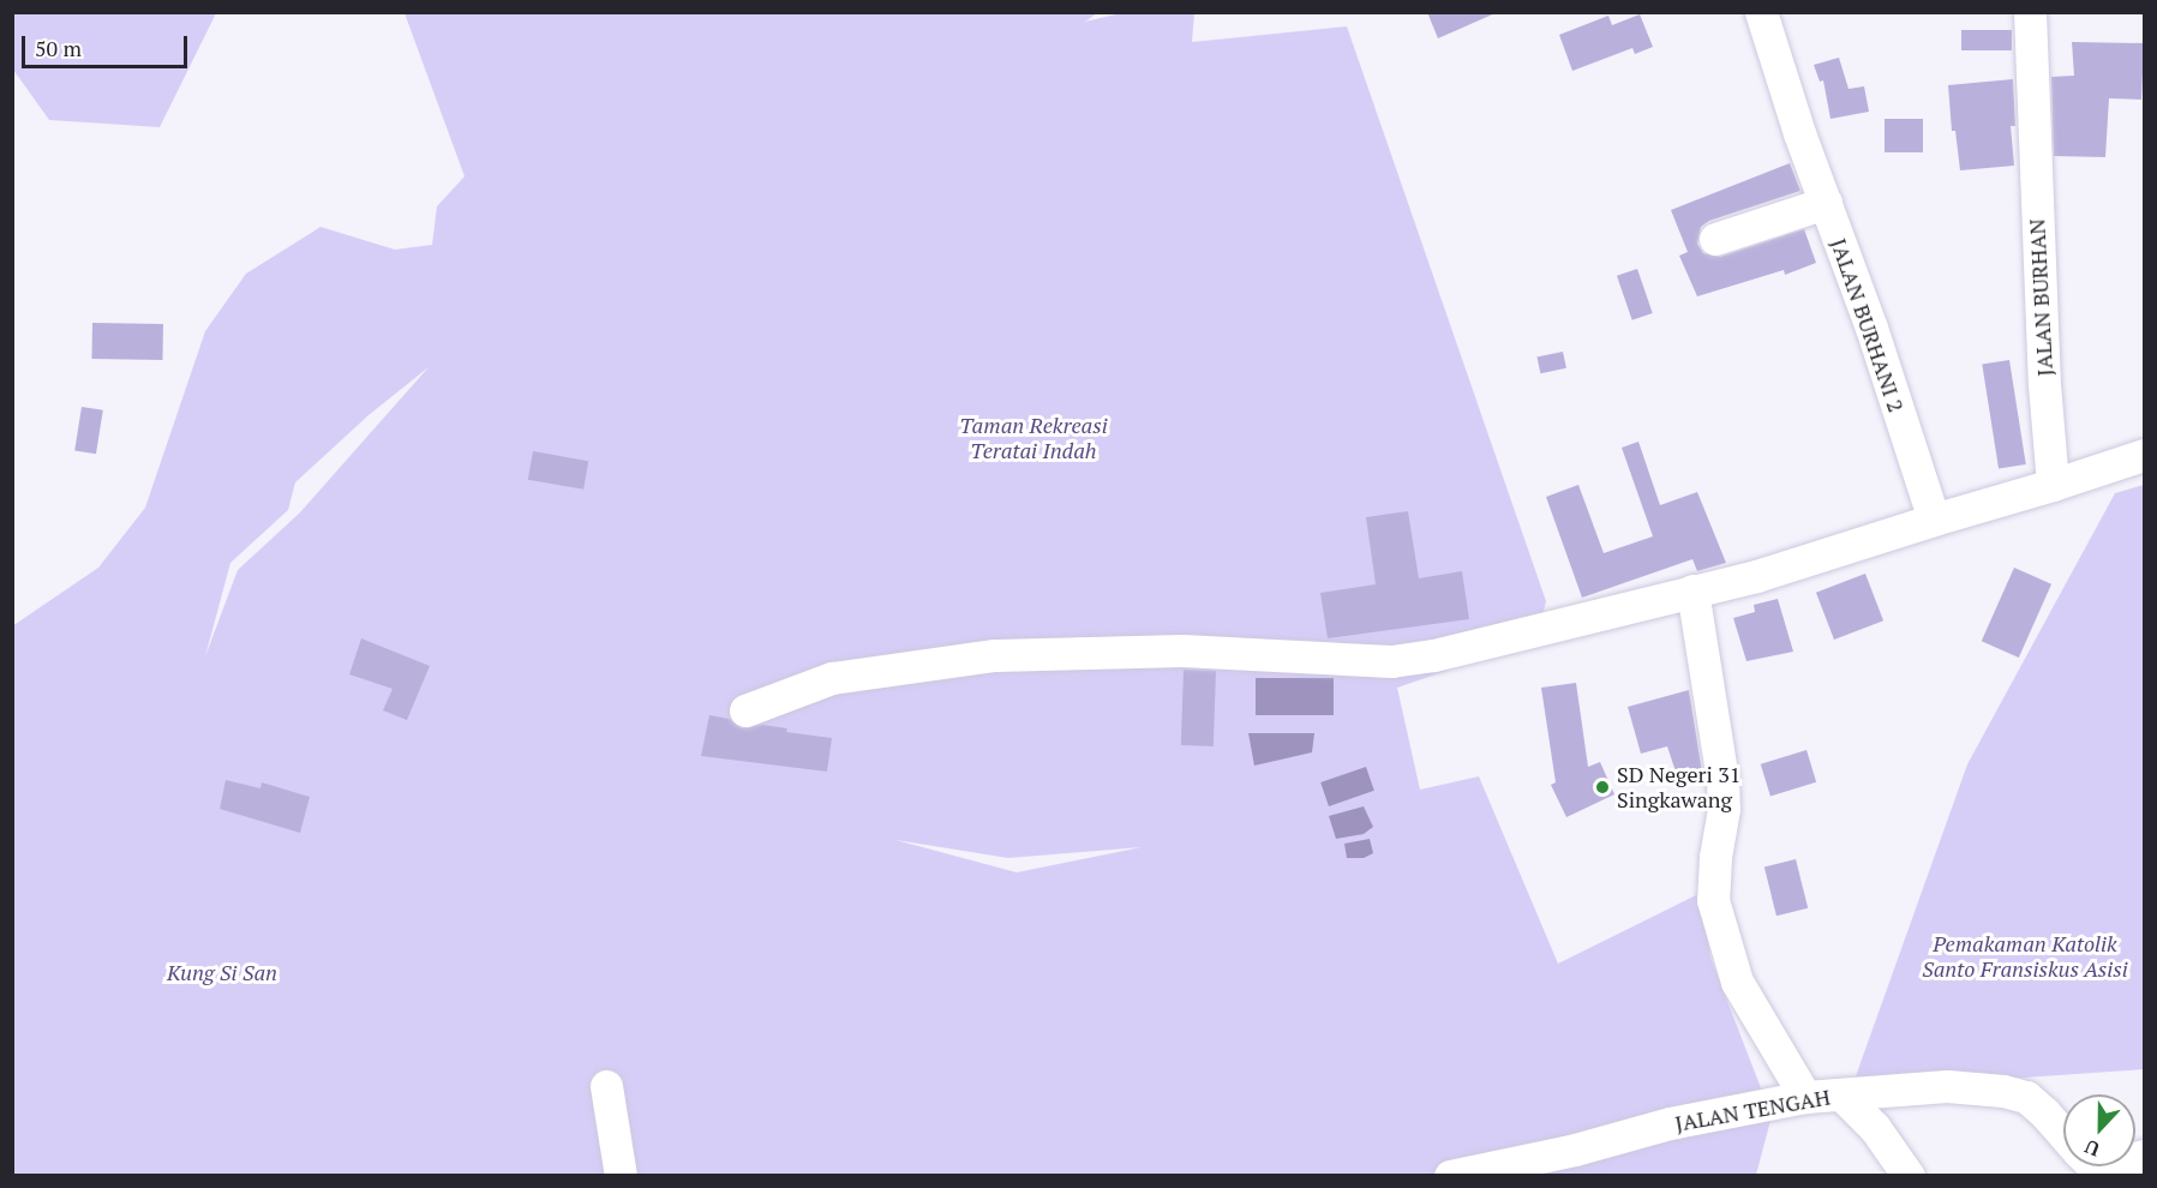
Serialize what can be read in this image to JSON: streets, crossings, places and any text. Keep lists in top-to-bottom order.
{
  "streets": {
    "street": ["JALAN BURHAN", "JALAN BURHANI 2", "JALAN TENGAH"]
  },
  "parks": ["Taman Rekreasi Teratai Indah", "Pemakaman Katolik Santo Fransiskus Asisi", "Kung Si San"],
  "places": ["SD Negeri 31 Singkawang"],
  "scale_bar": "50 m",
  "north": "bottom"
}
